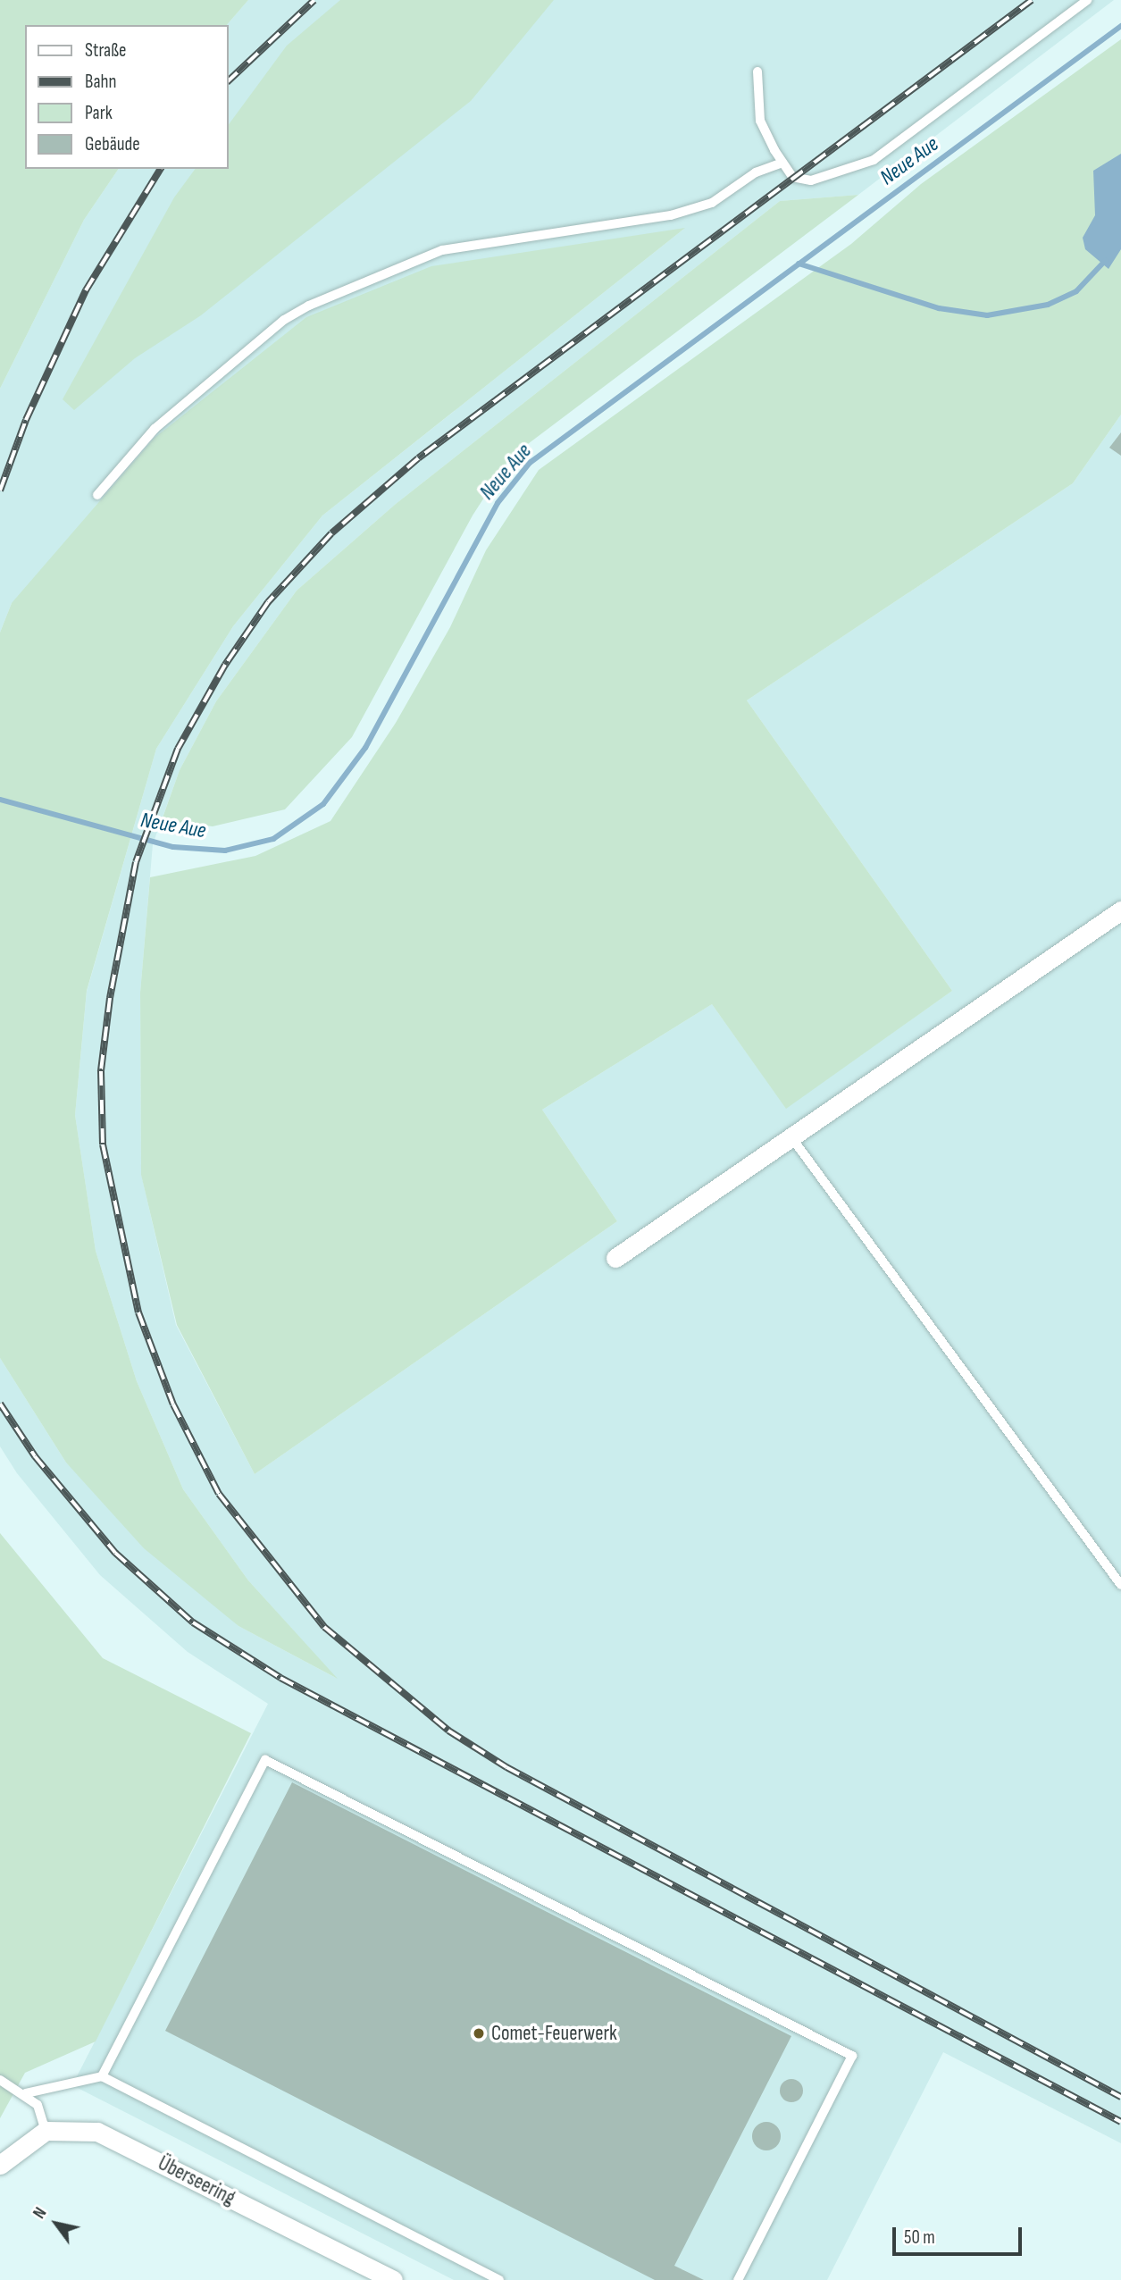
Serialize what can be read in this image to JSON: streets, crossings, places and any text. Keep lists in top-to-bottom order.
{
  "streets": {
    "street": ["Überseering"]
  },
  "water": ["Neue Aue"],
  "places": ["Comet-Feuerwerk"],
  "legend": [
    "Straße",
    "Bahn",
    "Park",
    "Gebäude"
  ],
  "scale_bar": "50 m",
  "north": "top left"
}
